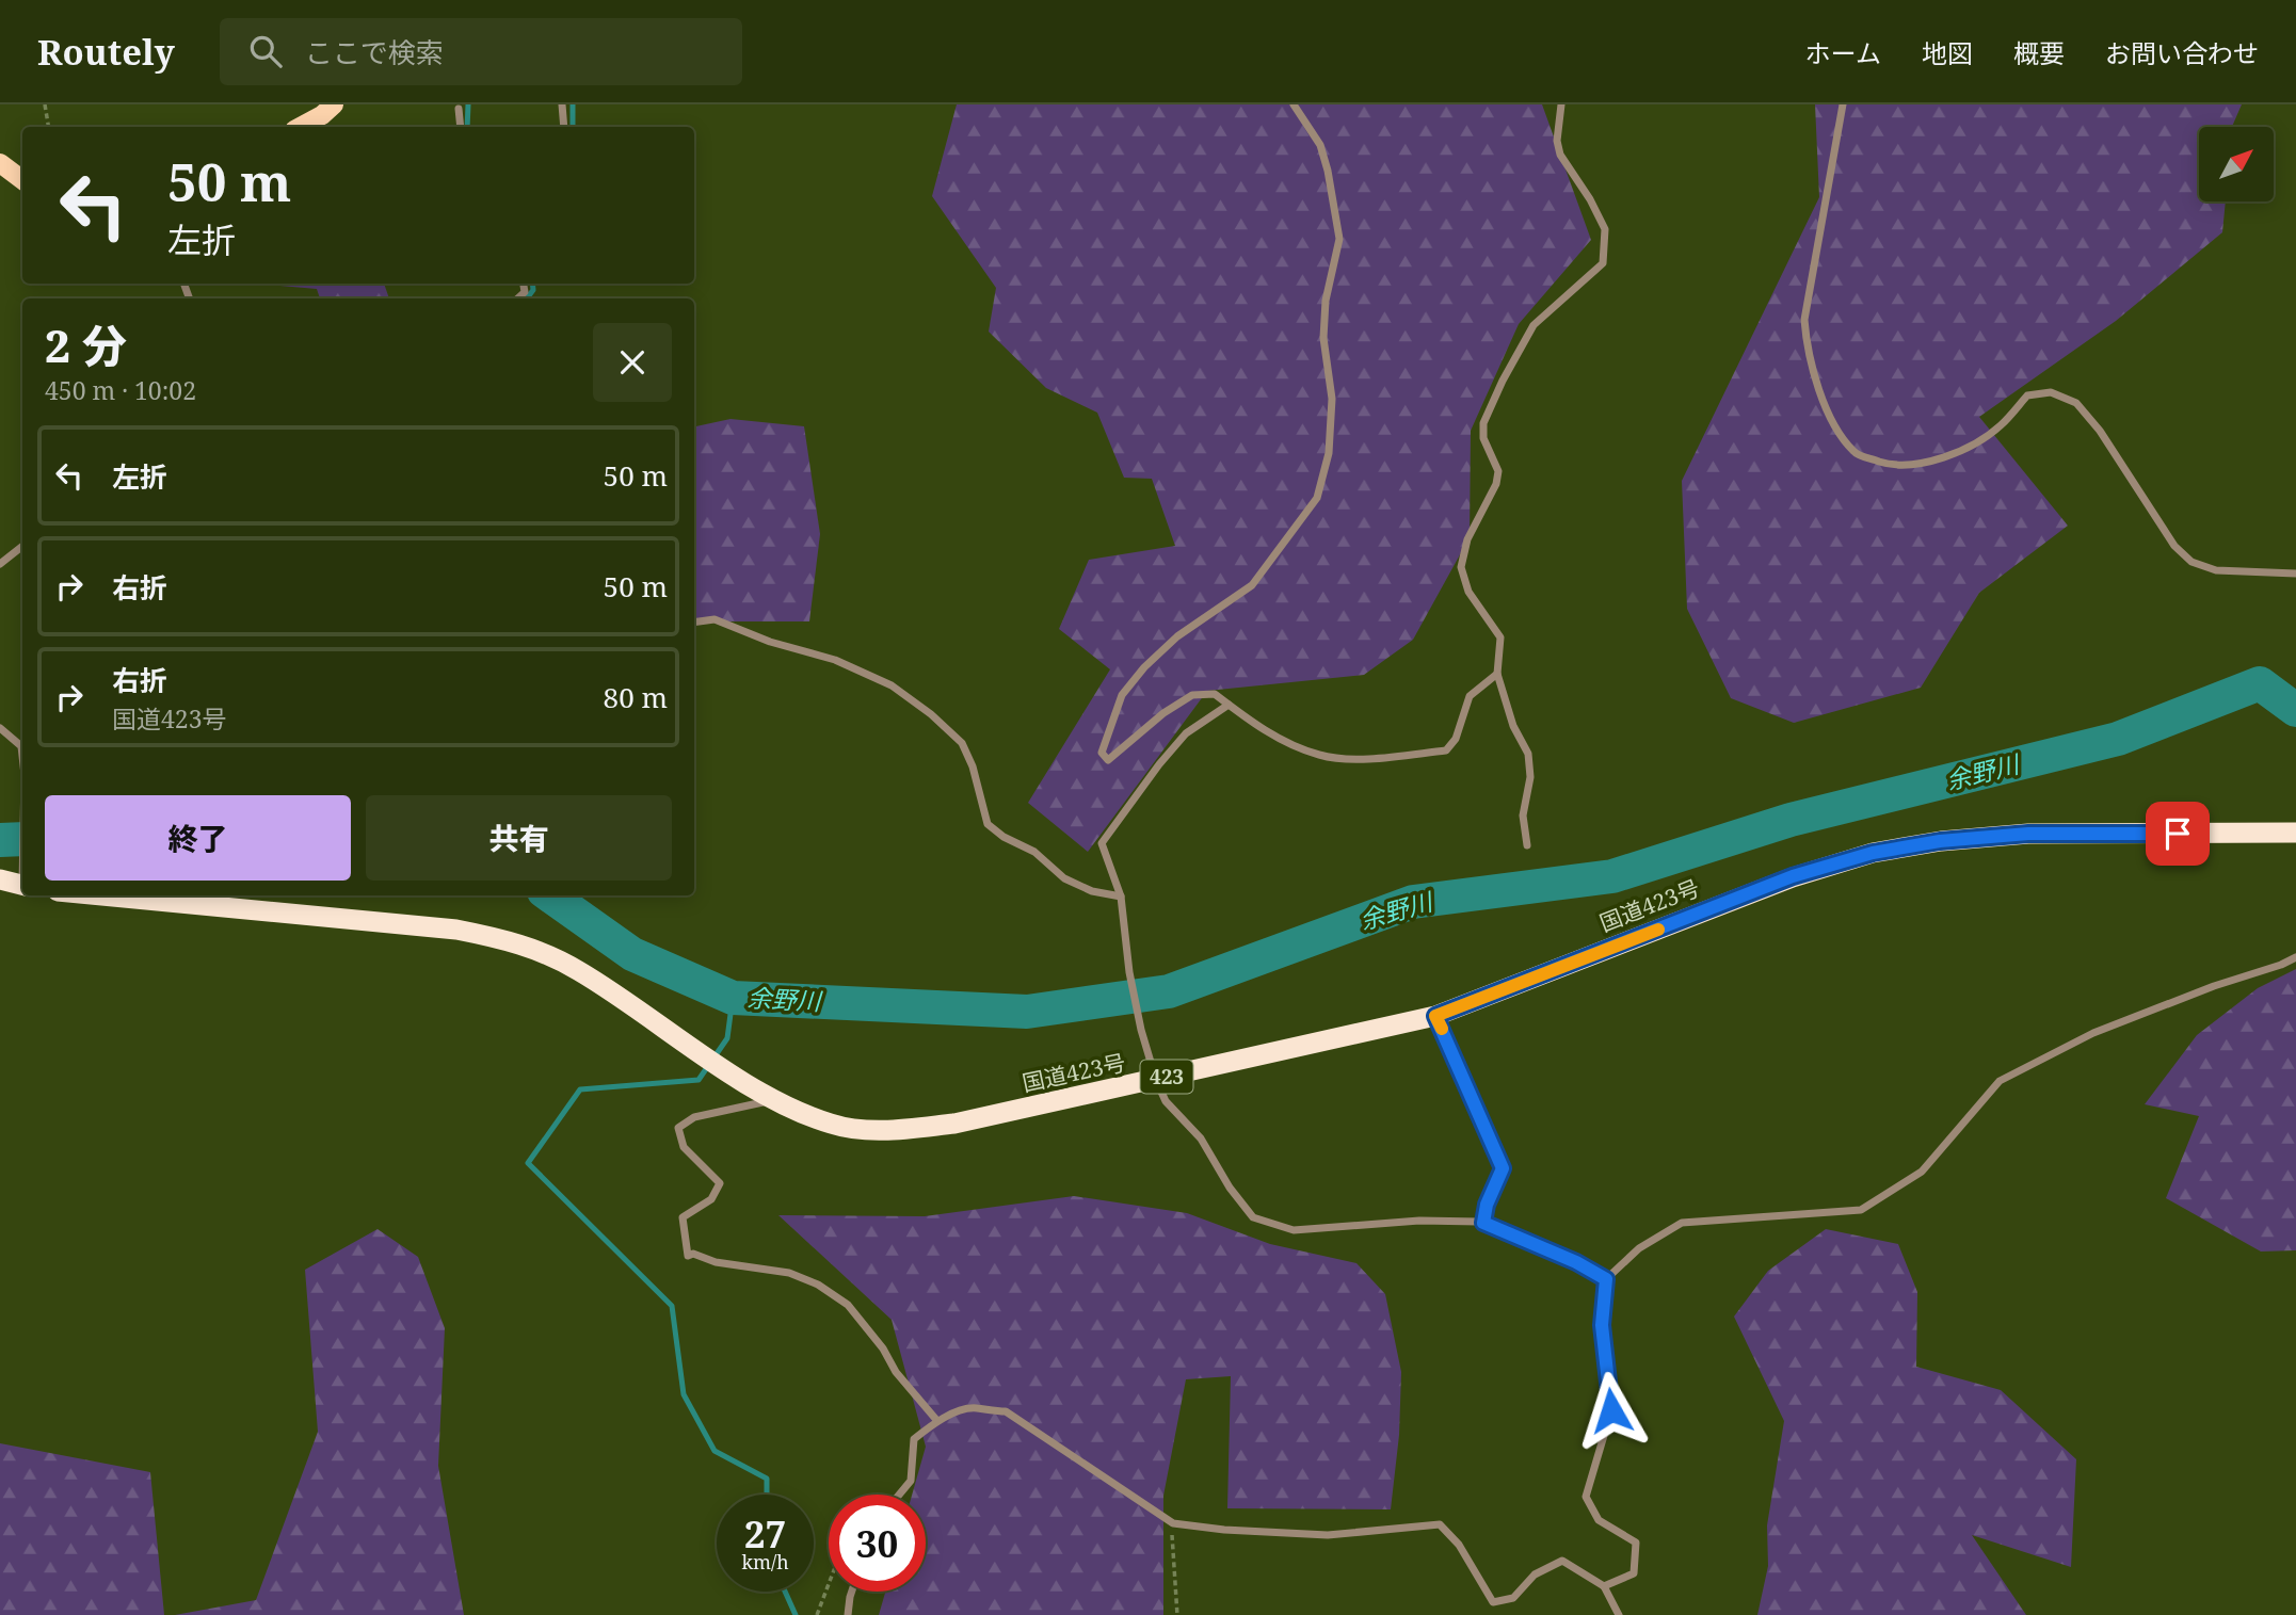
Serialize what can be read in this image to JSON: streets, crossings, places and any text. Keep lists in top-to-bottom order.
{
  "streets": {
    "highway": ["国道423号", "423"]
  },
  "water": ["余野川"],
  "north": "top right",
  "page": {
    "header": "Routely",
    "search": "ここで検索",
    "nav": [
      "ホーム",
      "地図",
      "概要",
      "お問い合わせ"
    ],
    "turn": ["50 m", "左折"],
    "heading": ["2 分", "450 m · 10:02"],
    "list": [
      {
        "name": "左折",
        "value": "50 m"
      },
      {
        "name": "右折",
        "value": "50 m"
      },
      {
        "name": "右折",
        "note": "国道423号",
        "value": "80 m"
      }
    ],
    "buttons": ["終了", "共有"],
    "speed": "27 km/h",
    "limit": "30"
  }
}
